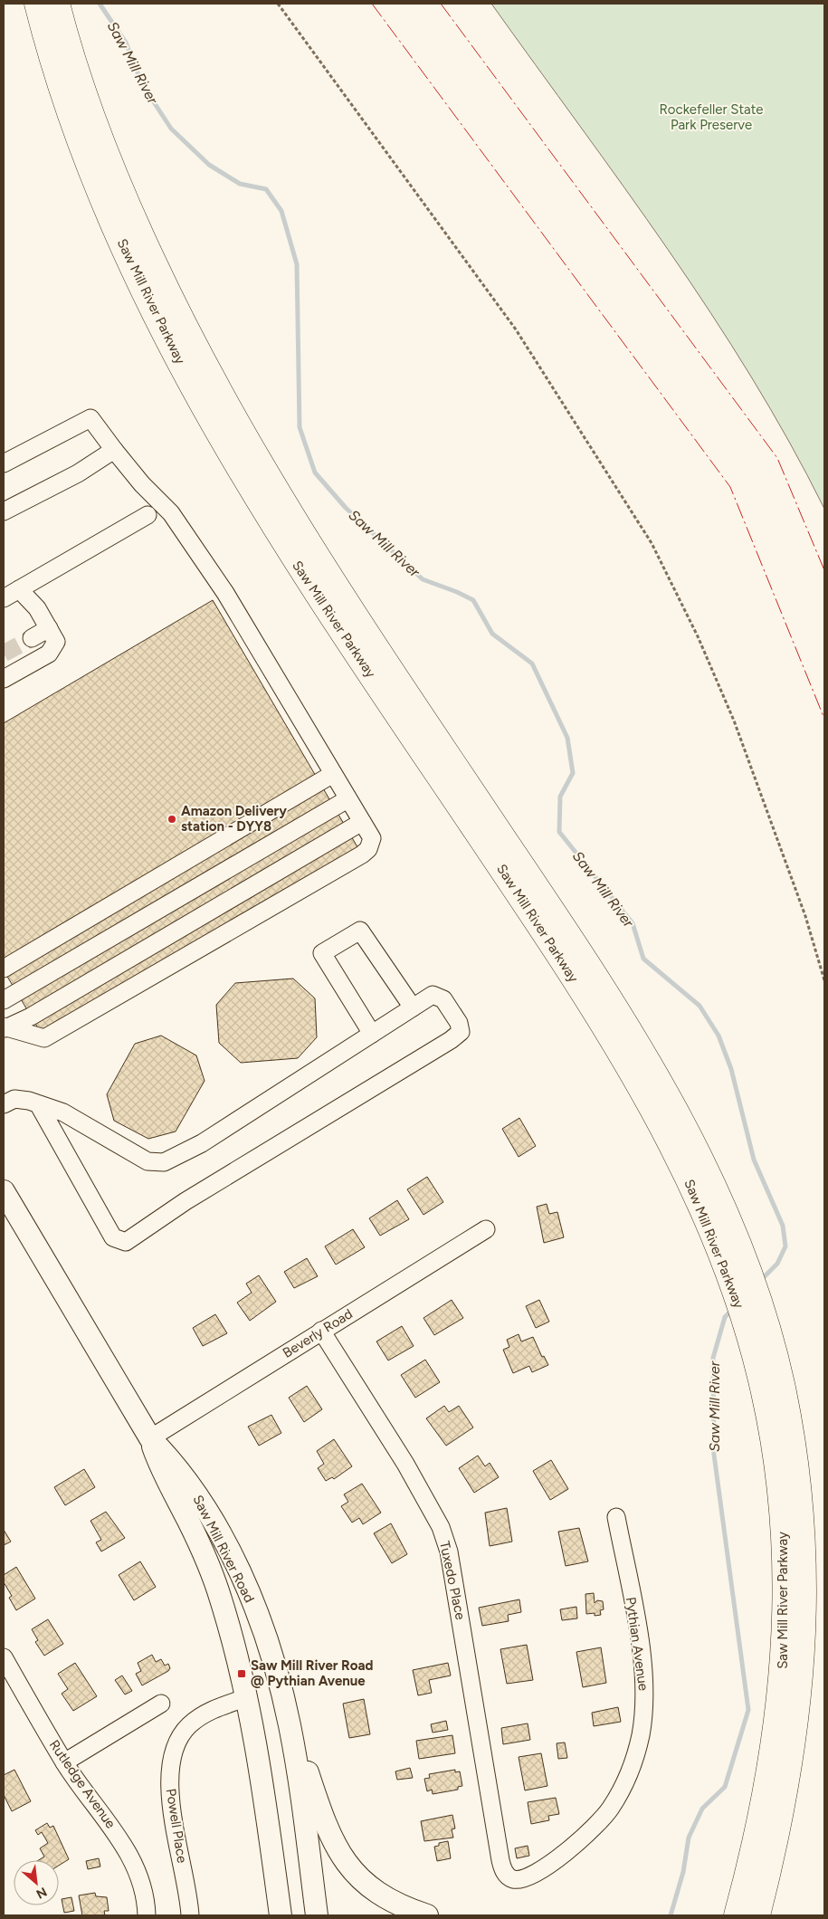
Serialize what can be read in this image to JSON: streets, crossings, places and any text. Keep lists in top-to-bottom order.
{
  "streets": {
    "highway": ["Saw Mill River Parkway"],
    "main road": ["Saw Mill River Road"],
    "street": [
      "Beverly Road",
      "Tuxedo Place",
      "Pythian Avenue",
      "Rutledge Avenue",
      "Powell Place"
    ]
  },
  "crossings": [
    ["Beverly Road", "Saw Mill River Road"],
    ["Beverly Road", "Tuxedo Place"],
    ["Saw Mill River Road", "Powell Place"],
    ["Tuxedo Place", "Pythian Avenue"]
  ],
  "water": ["Saw Mill River"],
  "parks": ["Rockefeller State Park Preserve"],
  "places": {
    "other": ["Amazon Delivery station - DYY8"],
    "transit": ["Saw Mill River Road @ Pythian Avenue"]
  },
  "north": "bottom right"
}
